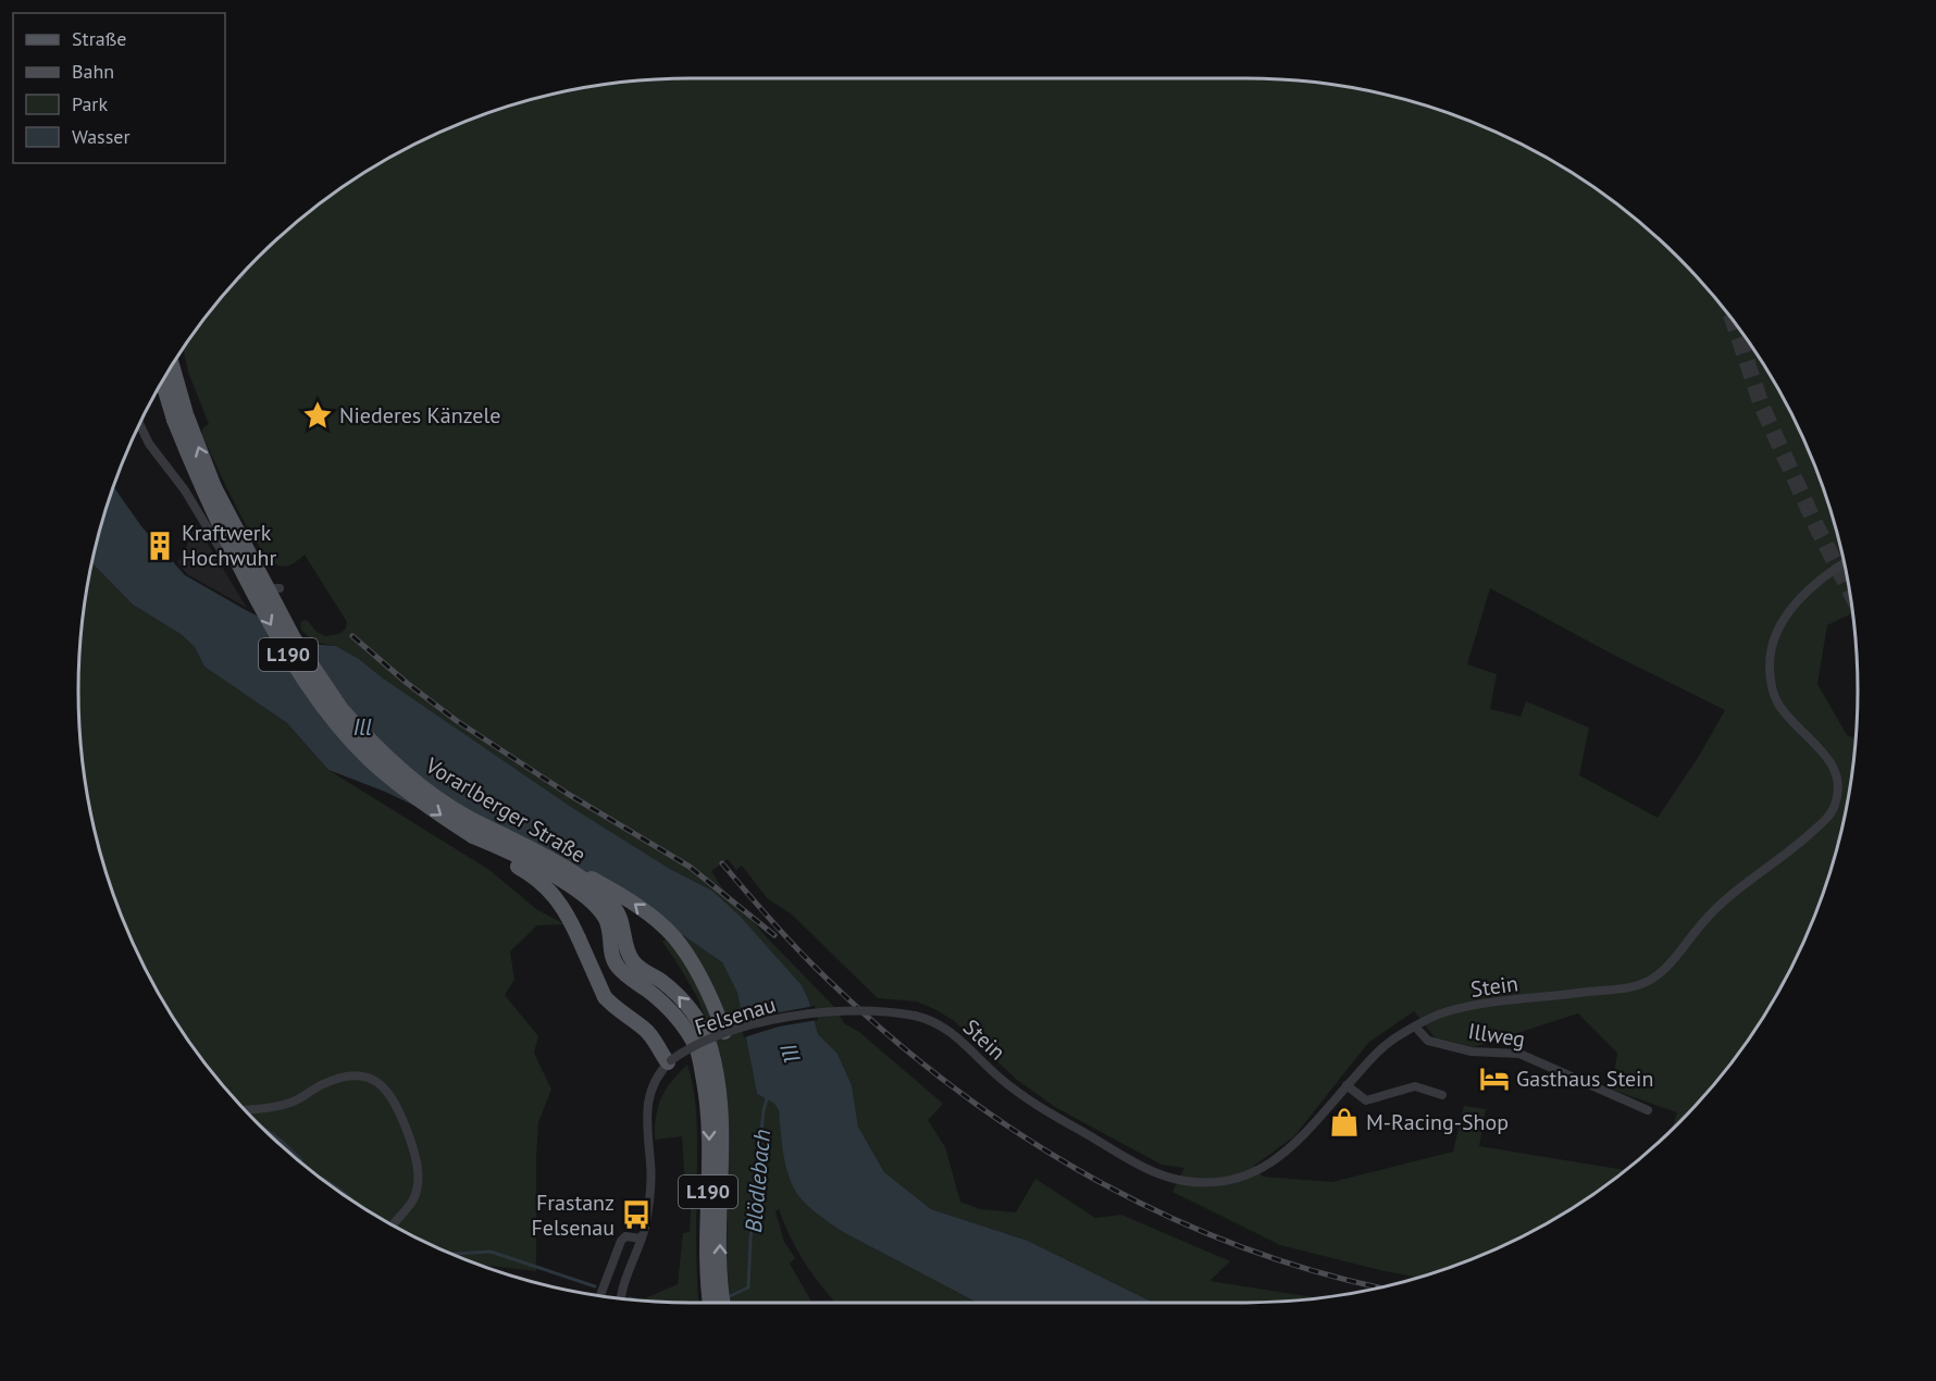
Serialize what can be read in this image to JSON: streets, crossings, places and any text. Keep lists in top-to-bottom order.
{
  "streets": {
    "main road": ["L190", "Vorarlberger Straße"],
    "street": ["Stein", "Felsenau", "Illweg"]
  },
  "crossings": [
    ["L190", "Vorarlberger Straße"],
    ["Stein", "Felsenau"],
    ["Stein", "Illweg"]
  ],
  "water": ["Ill", "Blödlebach"],
  "places": {
    "place": ["Niederes Känzele"],
    "building": ["Kraftwerk Hochwuhr"],
    "hotel": ["Gasthaus Stein"],
    "shop": ["M-Racing-Shop"],
    "bus stop": ["Frastanz Felsenau"]
  },
  "legend": [
    "Straße",
    "Bahn",
    "Park",
    "Wasser"
  ]
}
